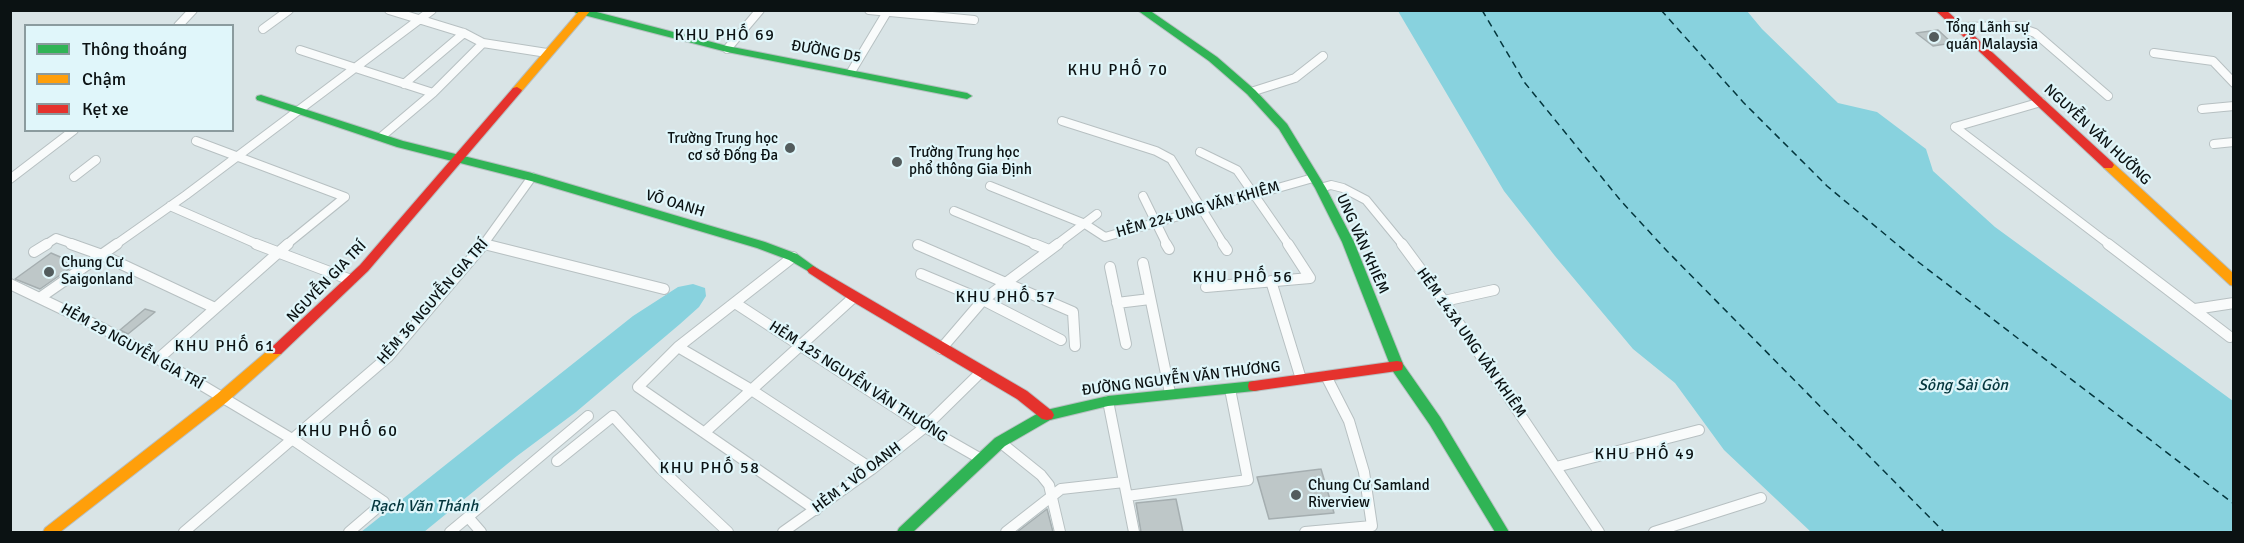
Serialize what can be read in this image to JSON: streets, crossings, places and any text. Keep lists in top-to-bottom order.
{
  "streets": {
    "street": [
      "ĐƯỜNG D5",
      "NGUYỄN VĂN HƯỞNG",
      "VÕ OANH",
      "HẺM 224 UNG VĂN KHIÊM",
      "UNG VĂN KHIÊM",
      "NGUYỄN GIA TRÍ",
      "HẺM 36 NGUYỄN GIA TRÍ",
      "HẺM 143A UNG VĂN KHIÊM",
      "HẺM 29 NGUYỄN GIA TRÍ",
      "ĐƯỜNG NGUYỄN VĂN THƯƠNG",
      "HẺM 125 NGUYỄN VĂN THƯƠNG",
      "HẺM 1 VÕ OANH"
    ]
  },
  "crossings": [
    ["ĐƯỜNG D5", "NGUYỄN GIA TRÍ"],
    ["VÕ OANH", "NGUYỄN GIA TRÍ"],
    ["VÕ OANH", "HẺM 36 NGUYỄN GIA TRÍ"],
    ["VÕ OANH", "ĐƯỜNG NGUYỄN VĂN THƯƠNG"],
    ["VÕ OANH", "HẺM 1 VÕ OANH"],
    ["HẺM 224 UNG VĂN KHIÊM", "UNG VĂN KHIÊM"],
    ["HẺM 224 UNG VĂN KHIÊM", "HẺM 143A UNG VĂN KHIÊM"],
    ["UNG VĂN KHIÊM", "HẺM 143A UNG VĂN KHIÊM"],
    ["UNG VĂN KHIÊM", "ĐƯỜNG NGUYỄN VĂN THƯƠNG"],
    ["NGUYỄN GIA TRÍ", "HẺM 29 NGUYỄN GIA TRÍ"],
    ["HẺM 36 NGUYỄN GIA TRÍ", "HẺM 29 NGUYỄN GIA TRÍ"],
    ["ĐƯỜNG NGUYỄN VĂN THƯƠNG", "HẺM 125 NGUYỄN VĂN THƯƠNG"],
    ["HẺM 125 NGUYỄN VĂN THƯƠNG", "HẺM 1 VÕ OANH"]
  ],
  "districts": [
    "KHU PHỐ 69",
    "KHU PHỐ 70",
    "KHU PHỐ 56",
    "KHU PHỐ 57",
    "KHU PHỐ 61",
    "KHU PHỐ 60",
    "KHU PHỐ 49",
    "KHU PHỐ 58"
  ],
  "water": ["Sông Sài Gòn", "Rạch Văn Thánh"],
  "places": [
    "Tổng Lãnh sự quán Malaysia",
    "Trường Trung học cơ sở Đống Đa",
    "Trường Trung học phổ thông Gia Định",
    "Chung Cư Saigonland",
    "Chung Cư Samland Riverview"
  ],
  "legend": ["Thông thoáng", "Chậm", "Kẹt xe"]
}
